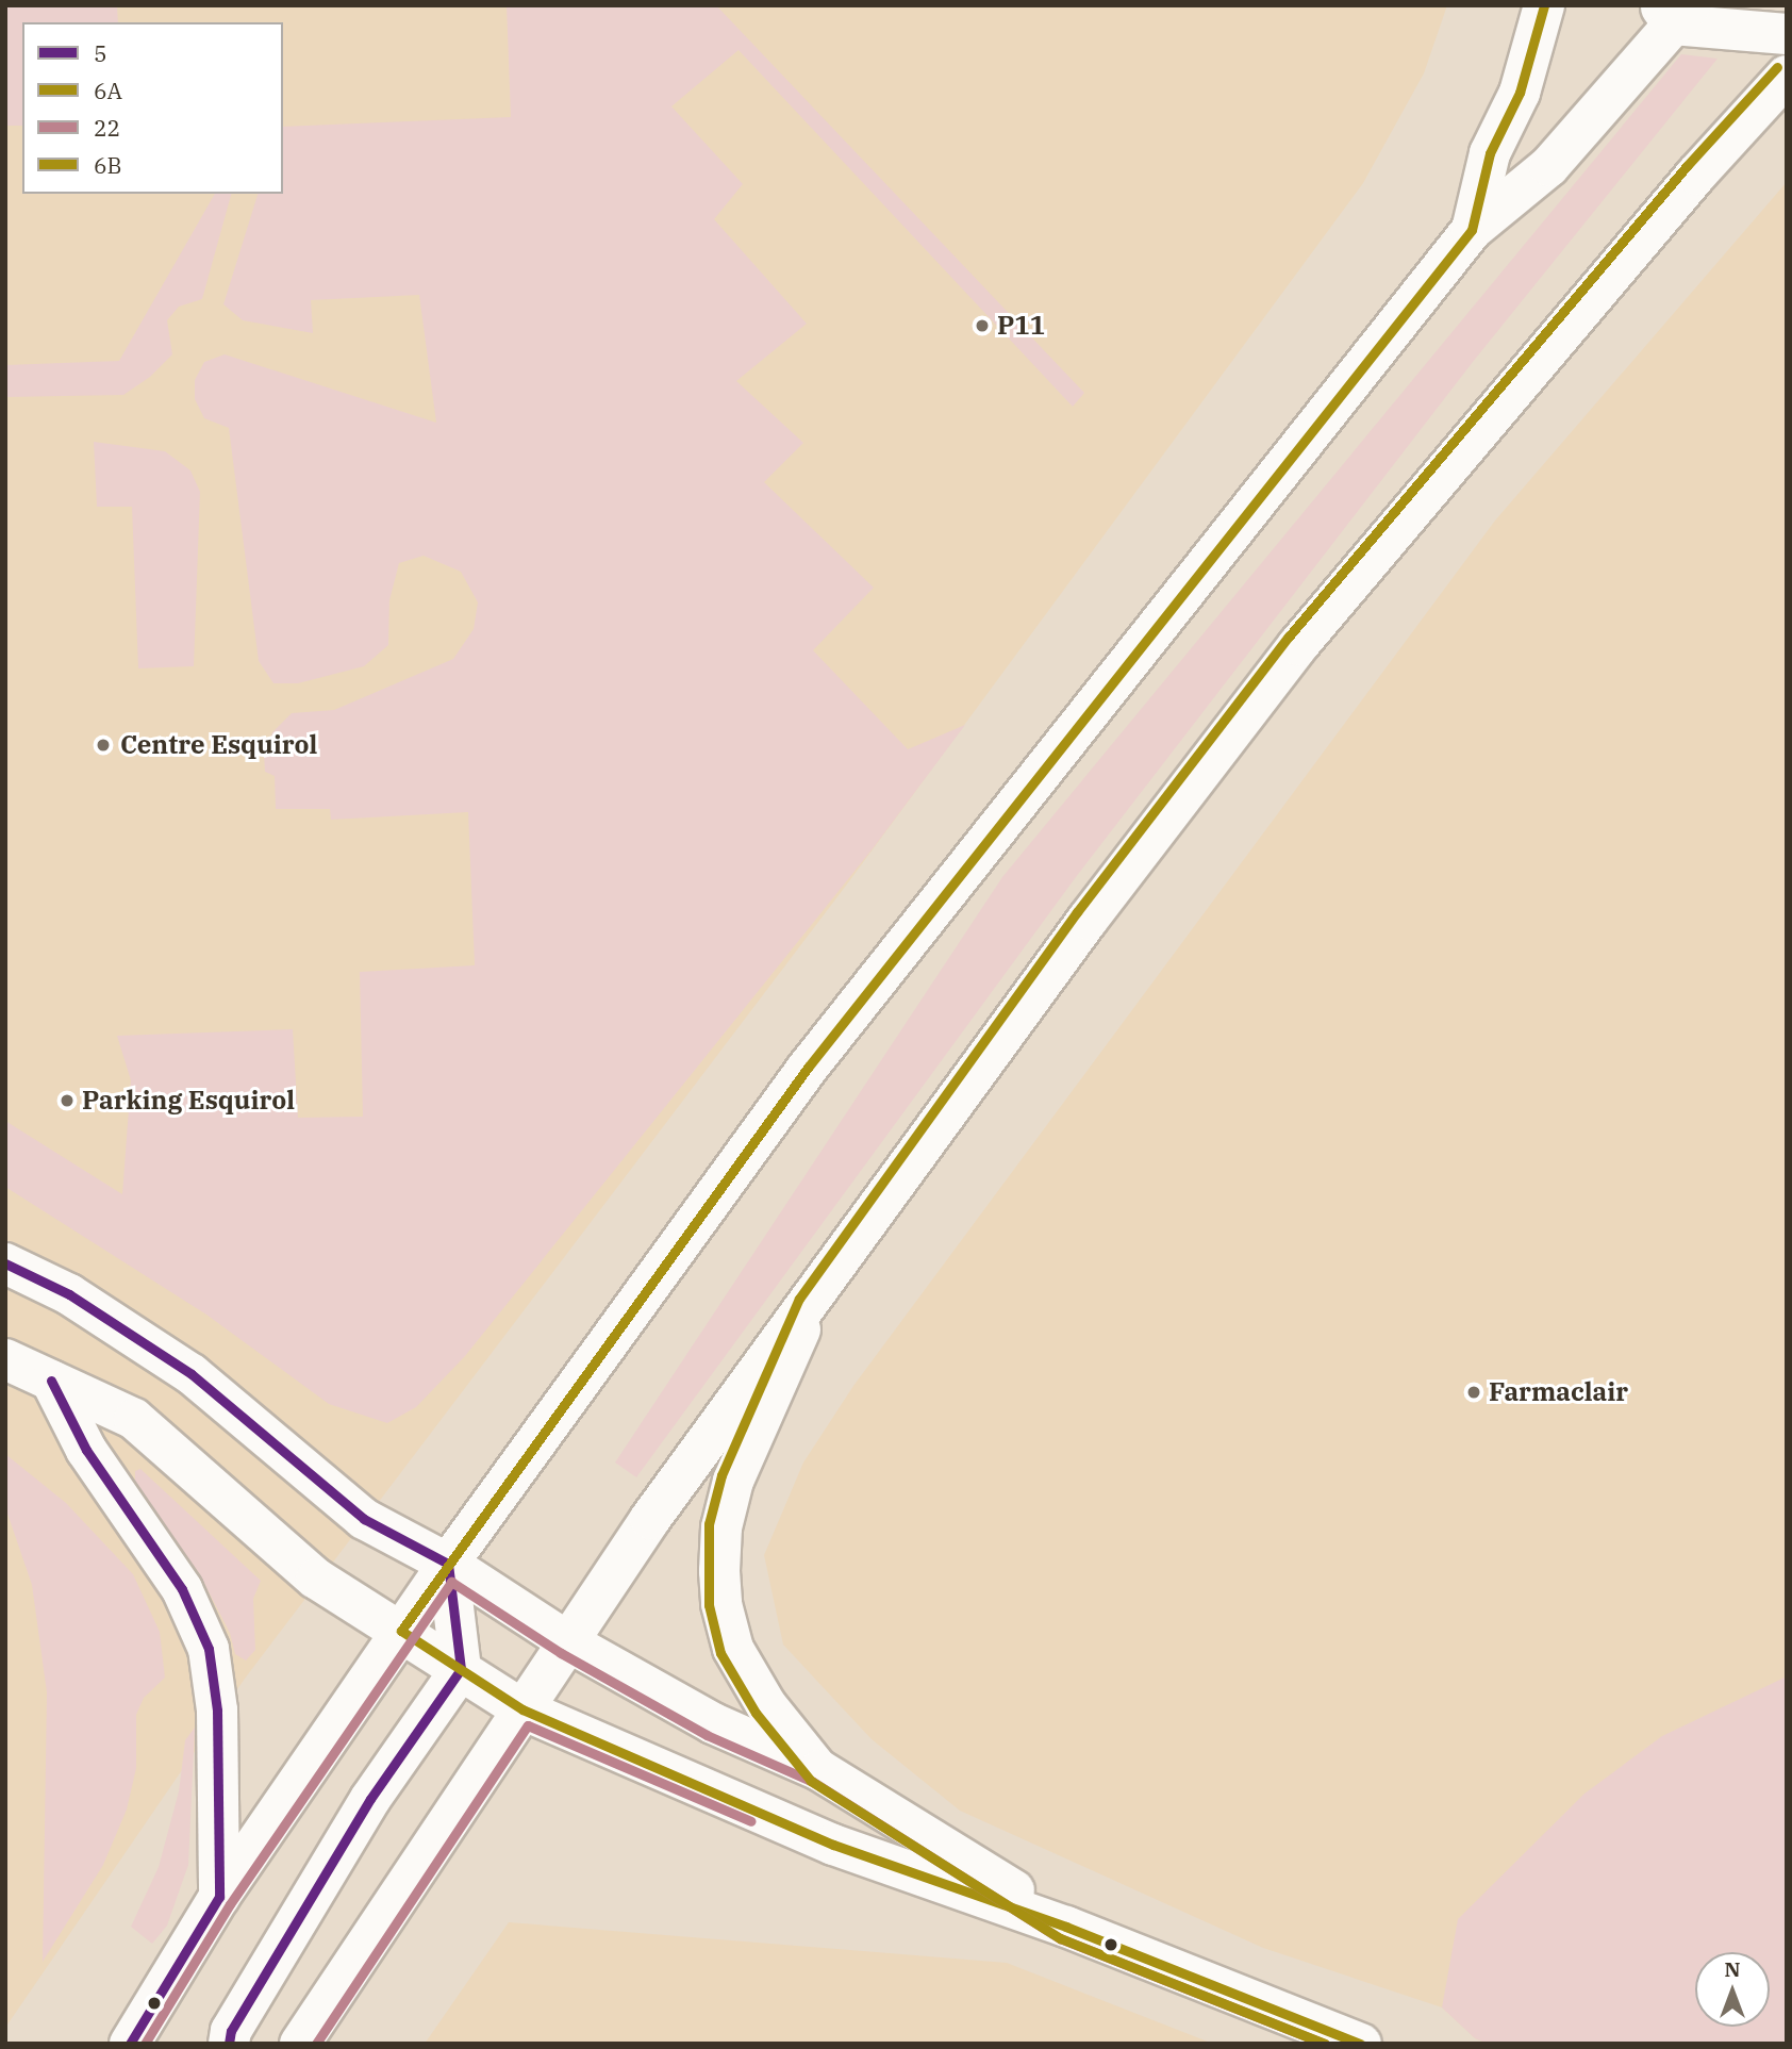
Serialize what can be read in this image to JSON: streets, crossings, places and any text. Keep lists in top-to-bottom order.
{
  "places": [
    "P11",
    "Centre Esquirol",
    "Parking Esquirol",
    "Farmaclair"
  ],
  "lines": [
    "transit line 6A",
    "transit line 6B",
    "transit line 5",
    "transit line 22"
  ],
  "legend": [
    "5",
    "6A",
    "22",
    "6B"
  ],
  "north": "top"
}
